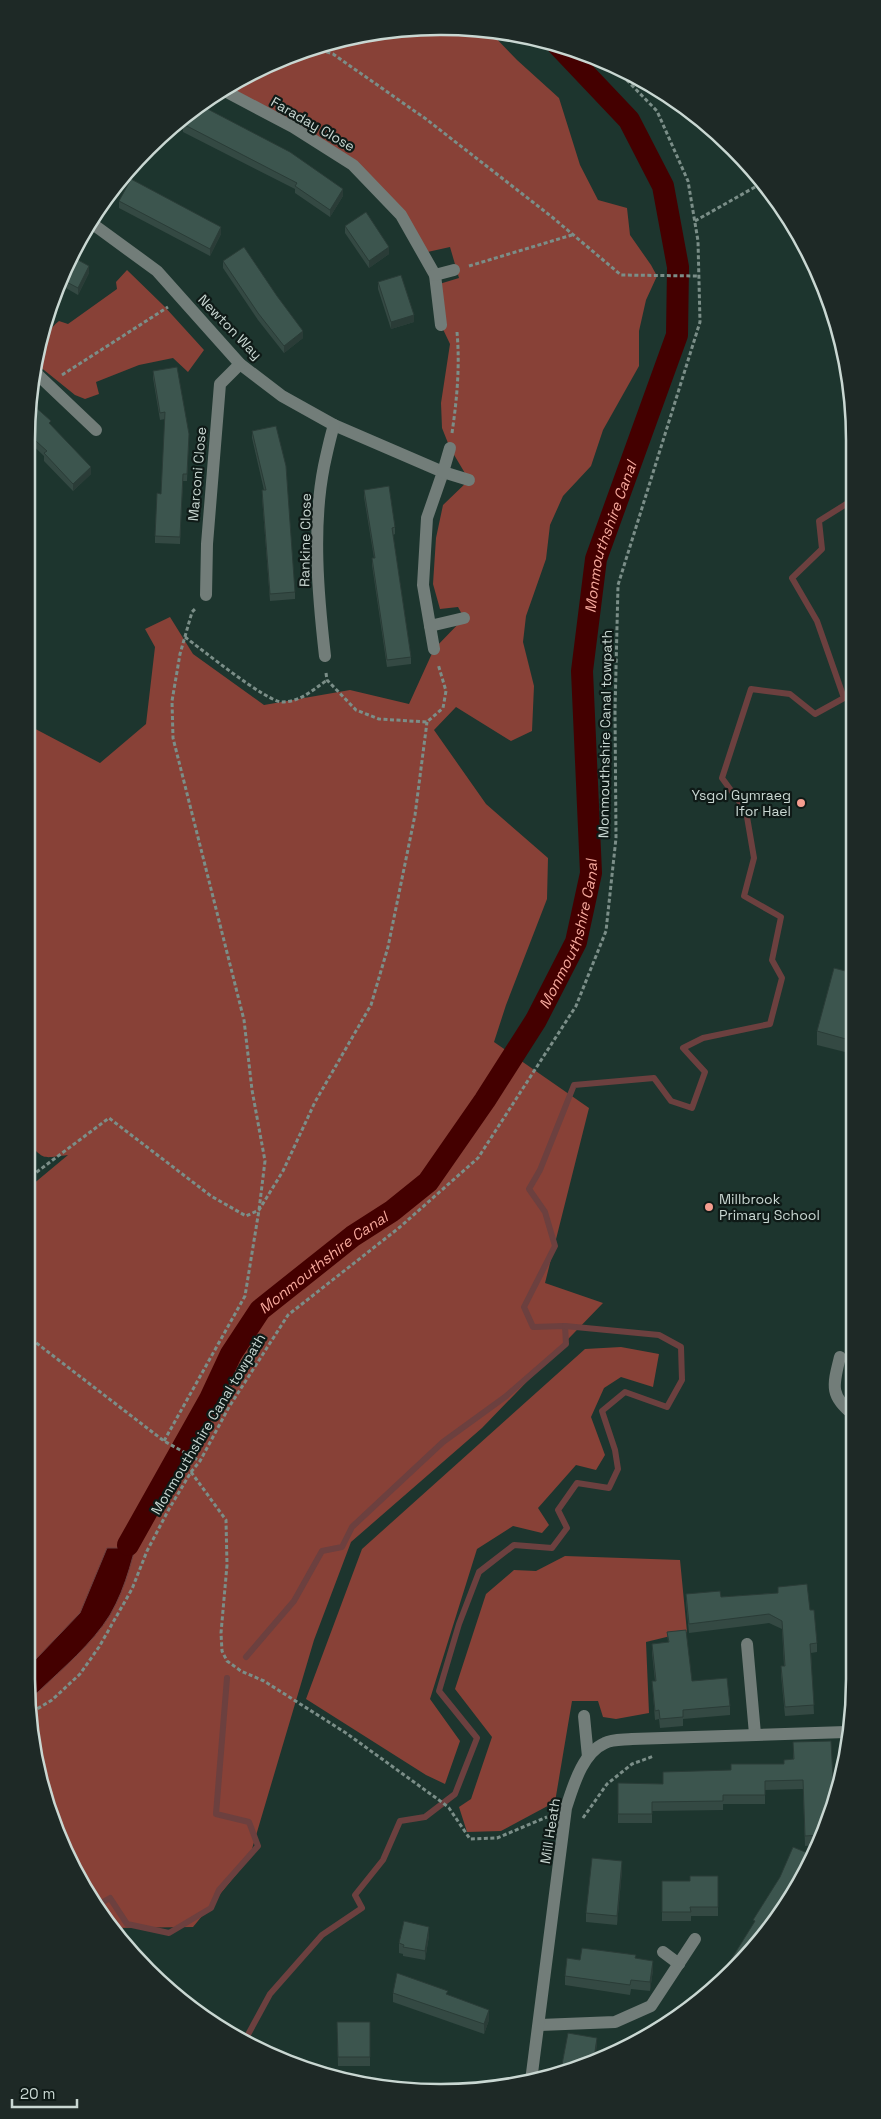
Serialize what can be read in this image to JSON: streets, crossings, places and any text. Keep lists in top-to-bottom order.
{
  "streets": {
    "street": [
      "Faraday Close",
      "Newton Way",
      "Marconi Close",
      "Rankine Close",
      "Mill Heath"
    ],
    "path": ["Monmouthshire Canal towpath"]
  },
  "crossings": [
    ["Newton Way", "Marconi Close"],
    ["Newton Way", "Rankine Close"]
  ],
  "water": ["Monmouthshire Canal"],
  "places": ["Ysgol Gymraeg Ifor Hael", "Millbrook Primary School"],
  "scale_bar": "20 m"
}
